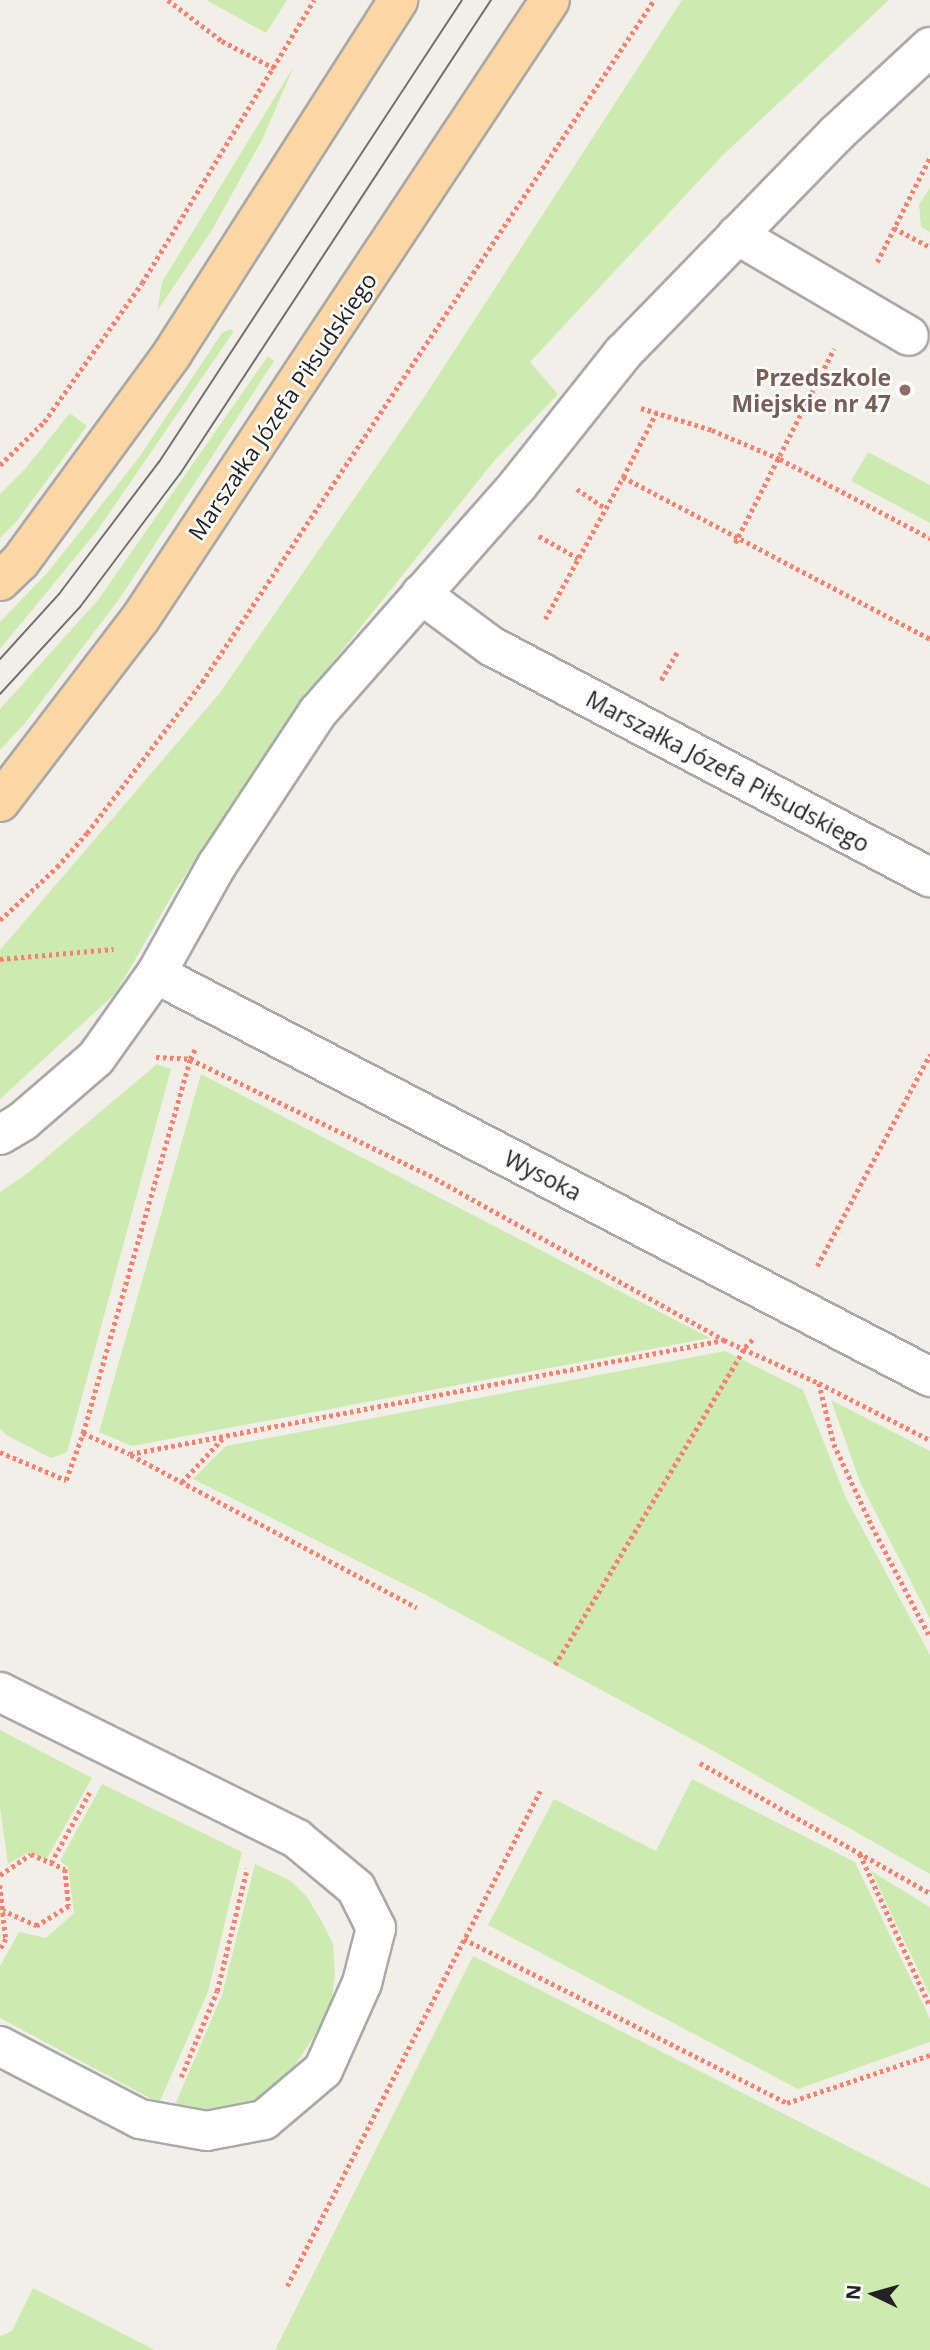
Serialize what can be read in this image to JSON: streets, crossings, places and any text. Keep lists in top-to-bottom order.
{
  "streets": {
    "main road": ["Marszałka Józefa Piłsudskiego"],
    "street": ["Wysoka"]
  },
  "places": ["Przedszkole Miejskie nr 47"],
  "north": "left"
}
